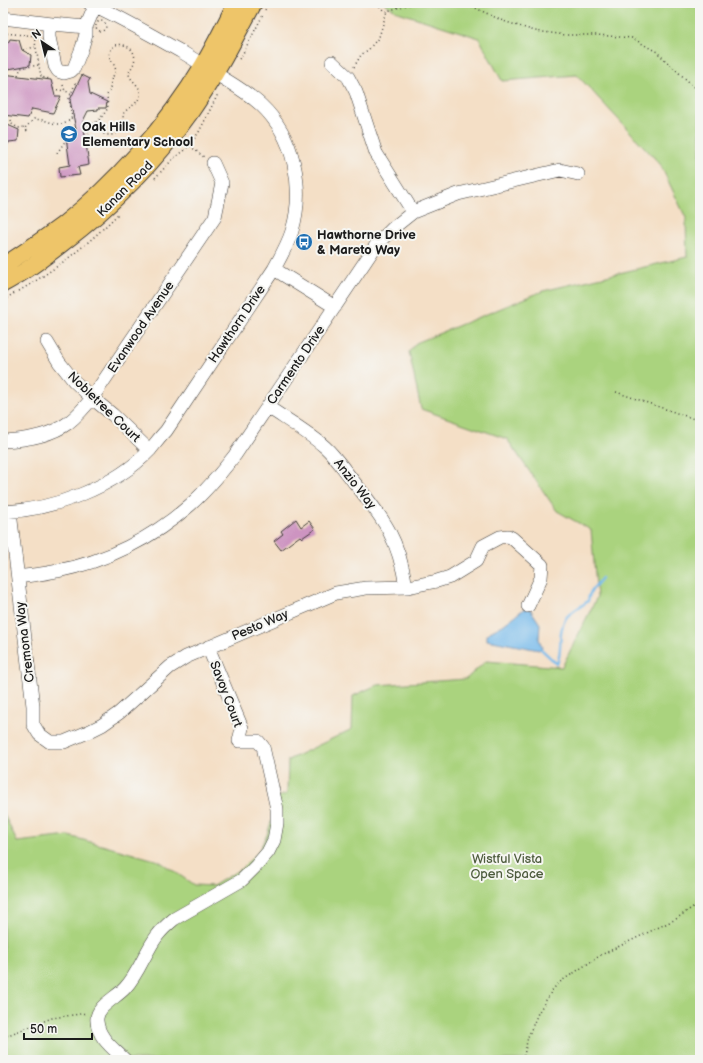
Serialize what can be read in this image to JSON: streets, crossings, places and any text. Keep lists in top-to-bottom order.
{
  "streets": {
    "main road": ["Kanan Road"],
    "street": [
      "Hawthorn Drive",
      "Evanwood Avenue",
      "Carmento Drive",
      "Nobletree Court",
      "Anzio Way",
      "Pesto Way",
      "Cremona Way",
      "Savoy Court"
    ]
  },
  "crossings": [
    ["Kanan Road", "Hawthorn Drive"],
    ["Hawthorn Drive", "Nobletree Court"],
    ["Hawthorn Drive", "Cremona Way"],
    ["Evanwood Avenue", "Nobletree Court"],
    ["Carmento Drive", "Anzio Way"],
    ["Carmento Drive", "Cremona Way"],
    ["Anzio Way", "Pesto Way"],
    ["Pesto Way", "Cremona Way"],
    ["Pesto Way", "Savoy Court"]
  ],
  "parks": ["Wistful Vista Open Space"],
  "places": {
    "school or university": ["Oak Hills Elementary School"],
    "bus stop": ["Hawthorne Drive & Mareto Way"]
  },
  "scale_bar": "50 m",
  "north": "top left"
}
